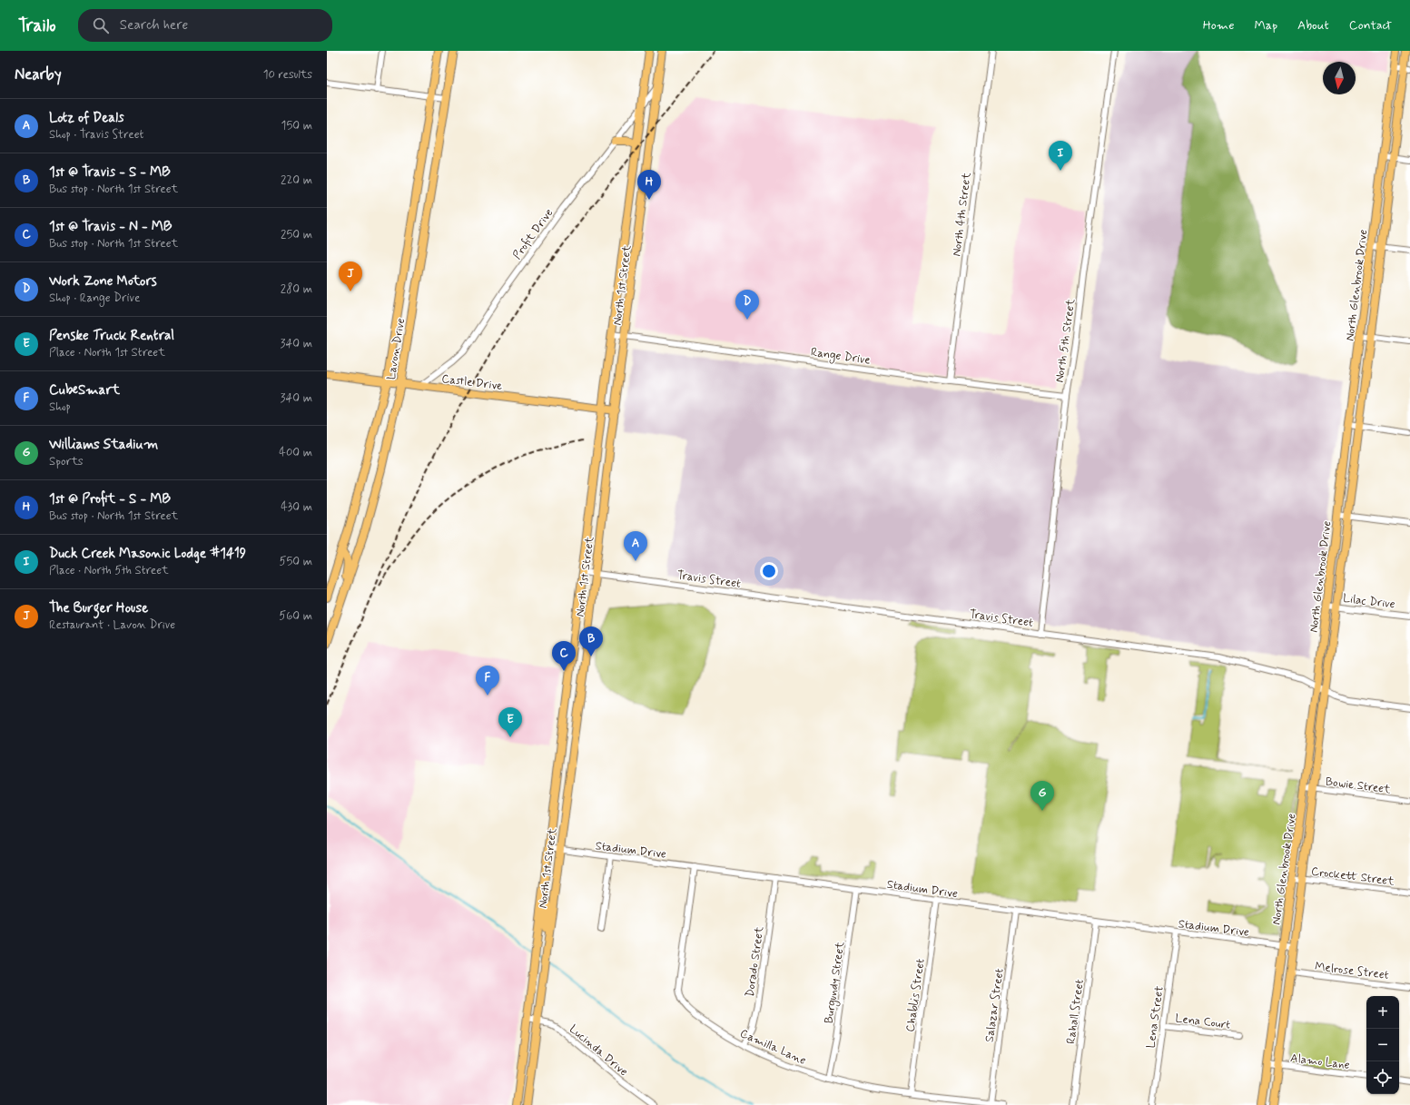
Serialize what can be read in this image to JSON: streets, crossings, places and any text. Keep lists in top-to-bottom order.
{
  "streets": {
    "main road": [
      "North 1st Street",
      "North Glenbrook Drive",
      "Lavon Drive",
      "Castle Drive"
    ],
    "street": [
      "North 4th Street",
      "Profit Drive",
      "North 5th Street",
      "Range Drive",
      "Travis Street",
      "Lilac Drive",
      "Bowie Street",
      "Stadium Drive",
      "Crockett Street",
      "Dorado Street",
      "Melrose Street",
      "Burgundy Street",
      "Chablis Street",
      "Salazar Street",
      "Rahall Street",
      "Lena Street",
      "Lena Court",
      "Camilla Lane",
      "Lucinda Drive",
      "Alamo Lane"
    ]
  },
  "crossings": [
    ["North 4th Street", "Range Drive"],
    ["Profit Drive", "North 1st Street"],
    ["Profit Drive", "Castle Drive"],
    ["North 1st Street", "Range Drive"],
    ["North 1st Street", "Castle Drive"],
    ["North 1st Street", "Travis Street"],
    ["North 1st Street", "Stadium Drive"],
    ["North 1st Street", "Lucinda Drive"],
    ["North Glenbrook Drive", "Travis Street"],
    ["North Glenbrook Drive", "Lilac Drive"],
    ["North Glenbrook Drive", "Bowie Street"],
    ["North Glenbrook Drive", "Stadium Drive"],
    ["North Glenbrook Drive", "Crockett Street"],
    ["North Glenbrook Drive", "Melrose Street"],
    ["North Glenbrook Drive", "Alamo Lane"],
    ["North 5th Street", "Range Drive"],
    ["North 5th Street", "Travis Street"],
    ["Lavon Drive", "Castle Drive"],
    ["Stadium Drive", "Dorado Street"],
    ["Stadium Drive", "Burgundy Street"],
    ["Stadium Drive", "Chablis Street"],
    ["Stadium Drive", "Salazar Street"],
    ["Stadium Drive", "Rahall Street"],
    ["Stadium Drive", "Lena Street"],
    ["Stadium Drive", "Camilla Lane"],
    ["Dorado Street", "Camilla Lane"],
    ["Burgundy Street", "Camilla Lane"],
    ["Chablis Street", "Camilla Lane"],
    ["Salazar Street", "Camilla Lane"],
    ["Lena Street", "Lena Court"]
  ],
  "north": "bottom",
  "page": {
    "header": "Trailo",
    "search": "Search here",
    "nav": [
      "Home",
      "Map",
      "About",
      "Contact"
    ],
    "heading": ["Nearby", "10 results"],
    "list": [
      {
        "mark": "A",
        "name": "Lotz of Deals",
        "note": "Shop · Travis Street",
        "value": "150 m"
      },
      {
        "mark": "B",
        "name": "1st @ Travis - S - MB",
        "note": "Bus stop · North 1st Street",
        "value": "220 m"
      },
      {
        "mark": "C",
        "name": "1st @ Travis - N - MB",
        "note": "Bus stop · North 1st Street",
        "value": "250 m"
      },
      {
        "mark": "D",
        "name": "Work Zone Motors",
        "note": "Shop · Range Drive",
        "value": "280 m"
      },
      {
        "mark": "E",
        "name": "Penske Truck Rentral",
        "note": "Place · North 1st Street",
        "value": "340 m"
      },
      {
        "mark": "F",
        "name": "CubeSmart",
        "note": "Shop",
        "value": "340 m"
      },
      {
        "mark": "G",
        "name": "Williams Stadium",
        "note": "Sports",
        "value": "400 m"
      },
      {
        "mark": "H",
        "name": "1st @ Profit - S - MB",
        "note": "Bus stop · North 1st Street",
        "value": "430 m"
      },
      {
        "mark": "I",
        "name": "Duck Creek Masonic Lodge #1419",
        "note": "Place · North 5th Street",
        "value": "550 m"
      },
      {
        "mark": "J",
        "name": "The Burger House",
        "note": "Restaurant · Lavon Drive",
        "value": "560 m"
      }
    ],
    "pins": [
      "I",
      "H",
      "J",
      "D",
      "A",
      "B",
      "C",
      "F",
      "E",
      "G"
    ],
    "map_buttons": ["+", "−"]
  }
}
